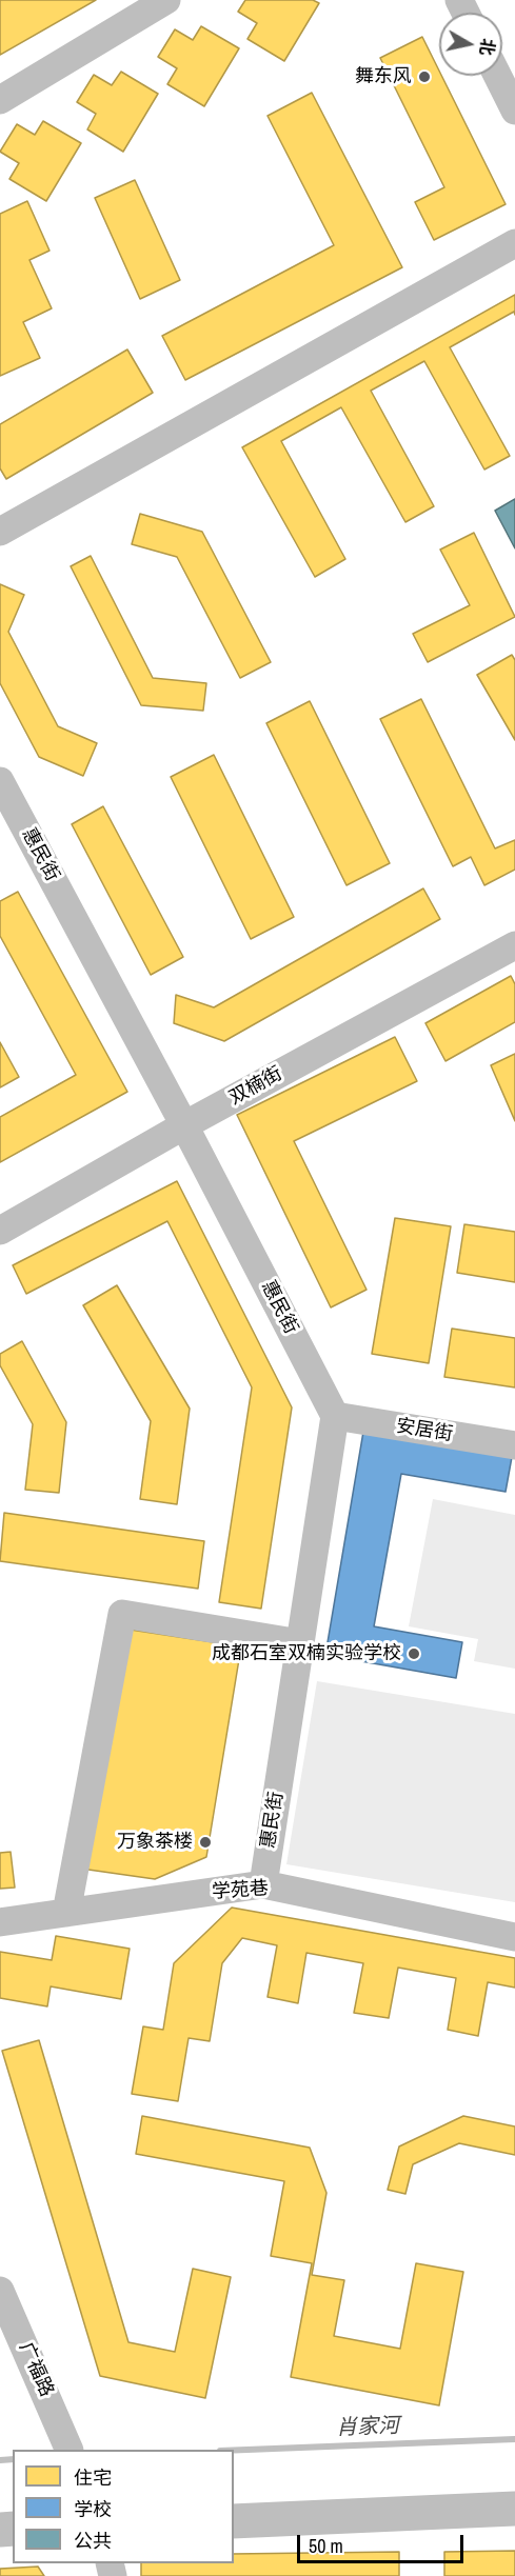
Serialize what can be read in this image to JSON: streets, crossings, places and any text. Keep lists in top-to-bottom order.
{
  "streets": {
    "street": [
      "惠民街",
      "双楠街",
      "安居街",
      "学苑巷",
      "广福路"
    ]
  },
  "crossings": [
    ["惠民街", "双楠街"],
    ["惠民街", "安居街"],
    ["惠民街", "学苑巷"]
  ],
  "water": ["肖家河"],
  "places": ["舞东风", "成都石室双楠实验学校", "万象茶楼"],
  "legend": ["住宅", "学校", "公共"],
  "scale_bar": "50 m",
  "north": "right"
}
